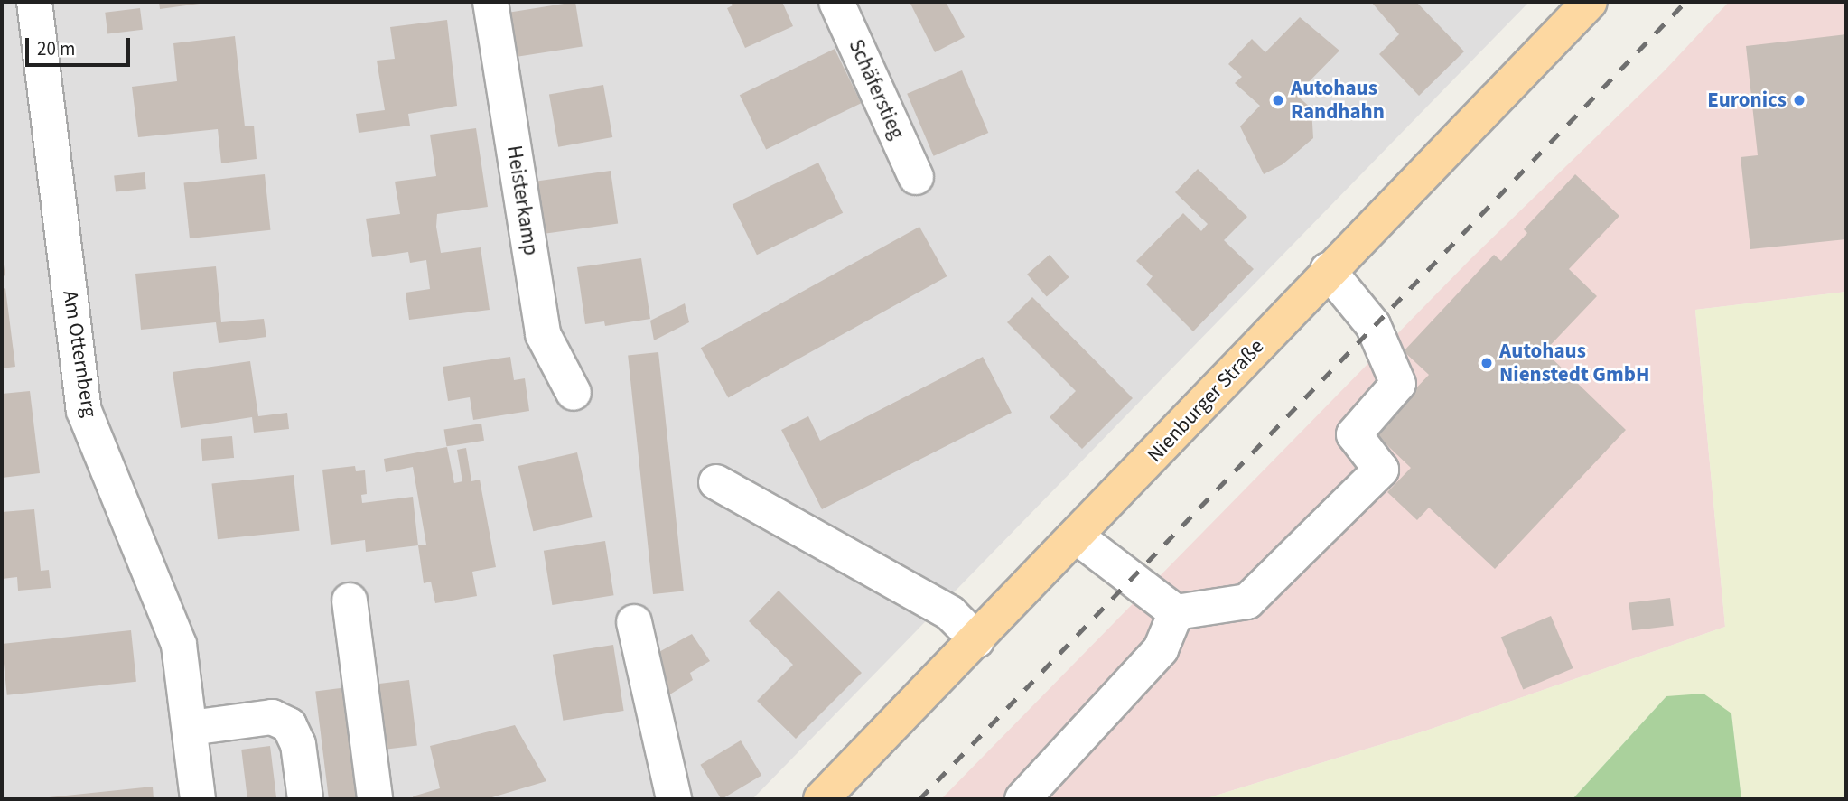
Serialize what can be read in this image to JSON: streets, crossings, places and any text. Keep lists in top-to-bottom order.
{
  "streets": {
    "main road": ["Nienburger Straße"],
    "street": ["Schäferstieg", "Heisterkamp", "Am Otternberg"]
  },
  "places": ["Autohaus Randhahn", "Euronics", "Autohaus Nienstedt GmbH"],
  "scale_bar": "20 m"
}
